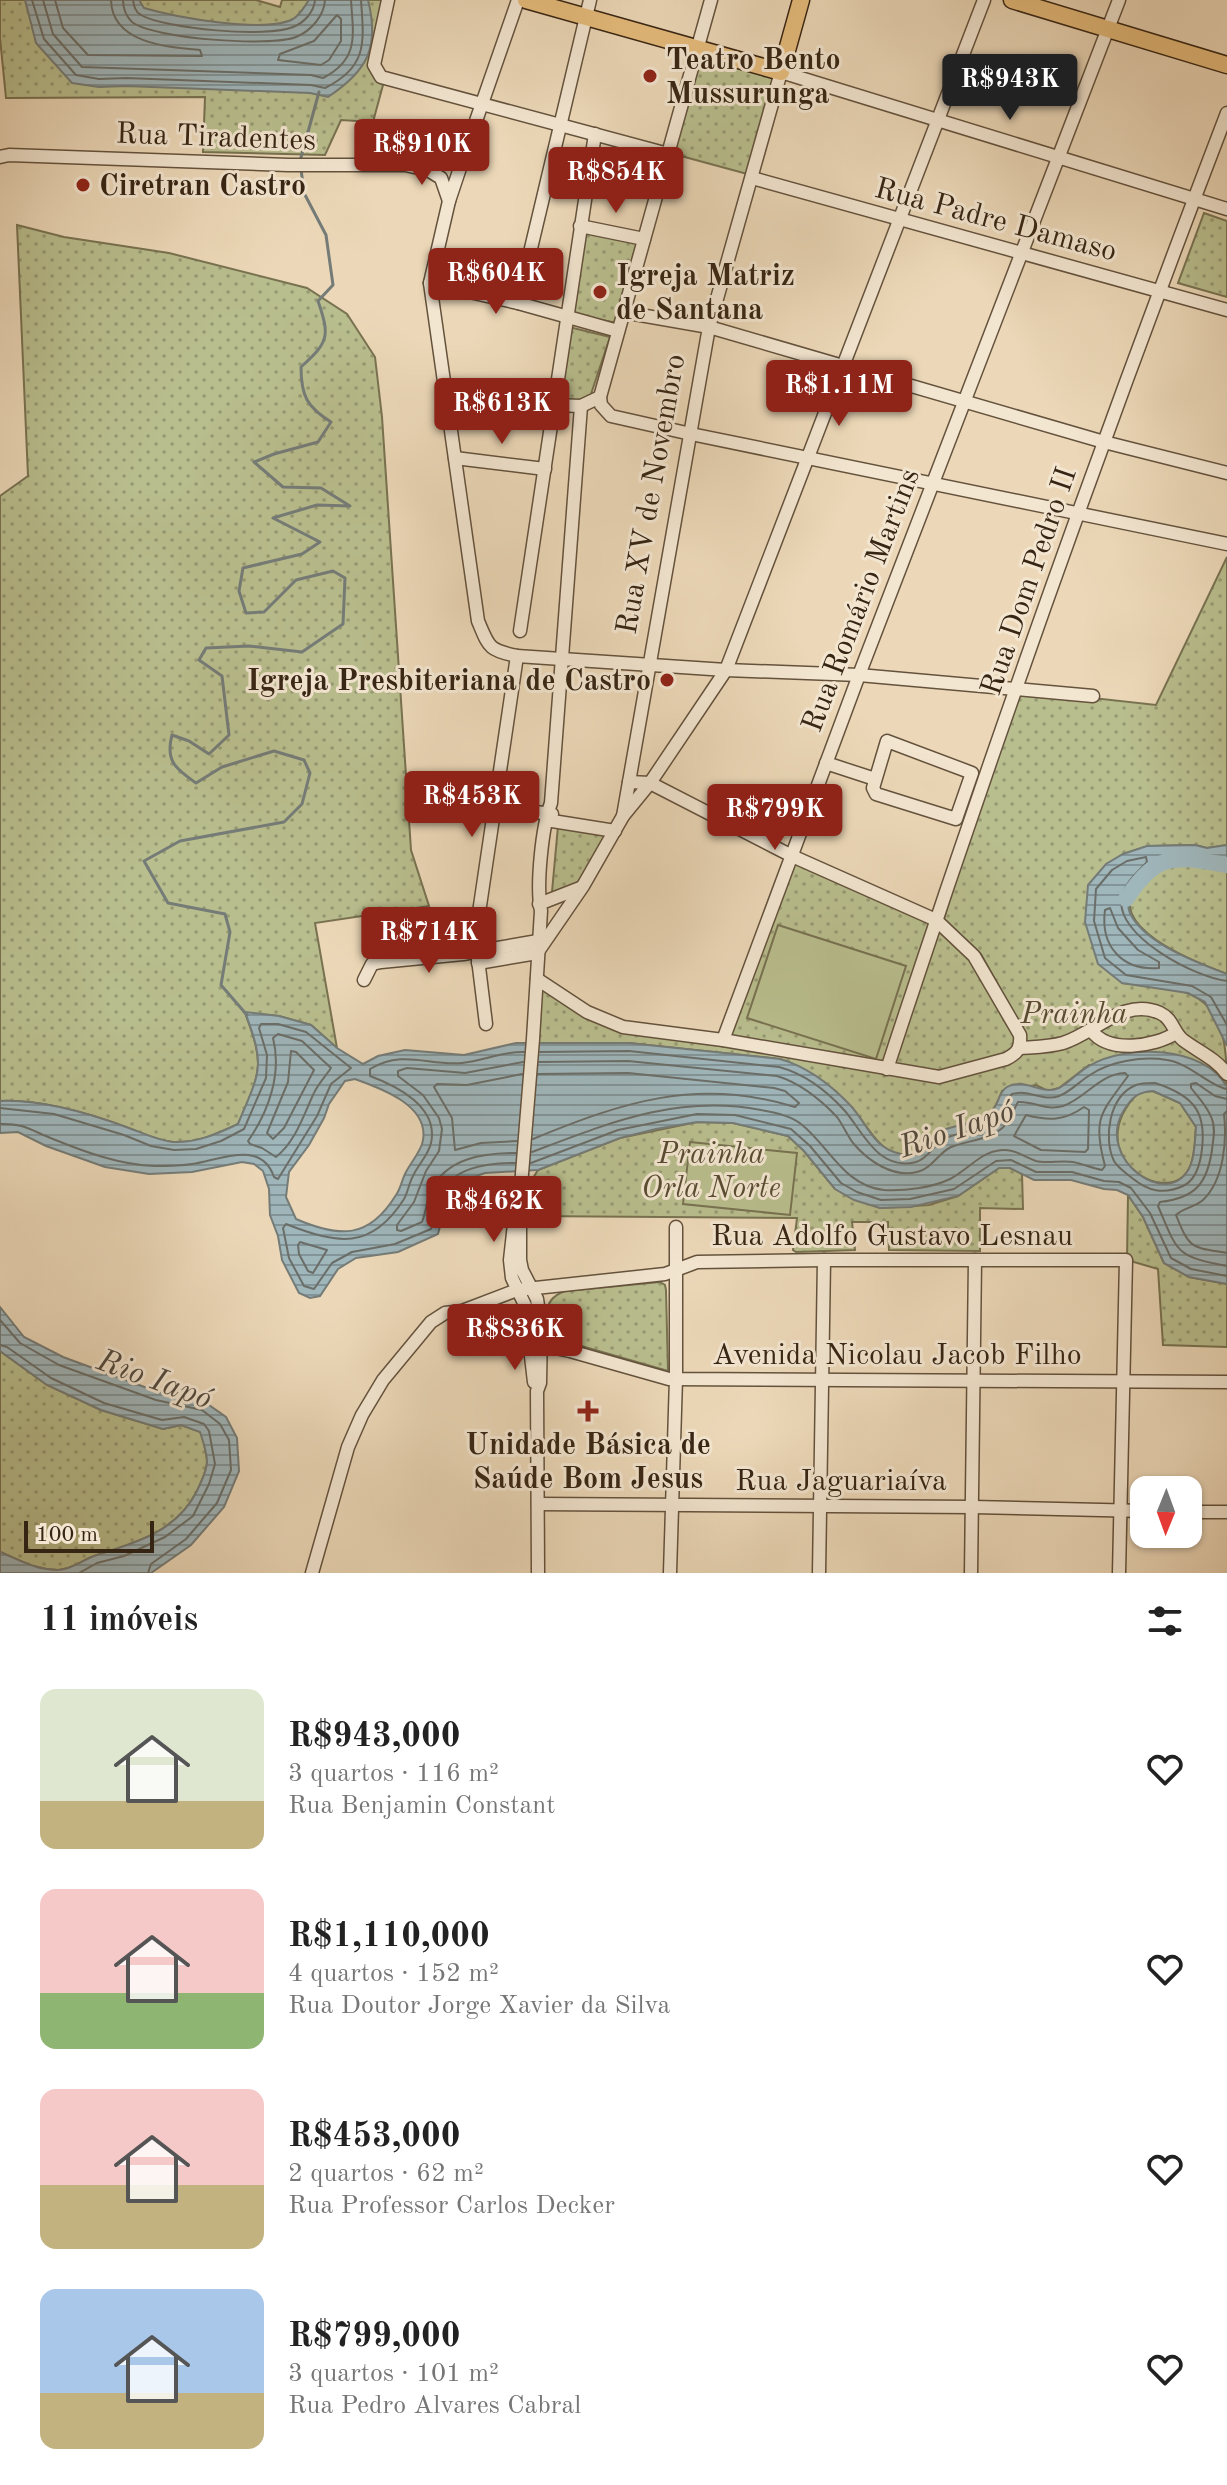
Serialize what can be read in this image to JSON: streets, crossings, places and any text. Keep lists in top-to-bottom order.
{
  "streets": {
    "main road": ["Rua XV de Novembro"],
    "street": [
      "Rua Tiradentes",
      "Rua Padre Damaso",
      "Rua Dom Pedro II",
      "Rua Romário Martins",
      "Rua Adolfo Gustavo Lesnau",
      "Avenida Nicolau Jacob Filho",
      "Rua Jaguariaíva"
    ]
  },
  "crossings": [
    ["Rua Padre Damaso", "Rua XV de Novembro"],
    ["Rua Padre Damaso", "Rua Dom Pedro II"],
    ["Rua Padre Damaso", "Rua Romário Martins"],
    ["Rua Adolfo Gustavo Lesnau", "Avenida Nicolau Jacob Filho"]
  ],
  "water": ["Rio Iapó"],
  "parks": ["Prainha", "Prainha Orla Norte"],
  "places": {
    "other": [
      "Teatro Bento Mussurunga",
      "Ciretran Castro",
      "Igreja Matriz de Santana",
      "Igreja Presbiteriana de Castro"
    ],
    "health": ["Unidade Básica de Saúde Bom Jesus"]
  },
  "scale_bar": "100 m",
  "north": "bottom",
  "page": {
    "price": [
      "R$943K",
      "R$910K",
      "R$854K",
      "R$604K",
      "R$1.11M",
      "R$613K",
      "R$453K",
      "R$799K",
      "R$714K",
      "R$462K",
      "R$836K"
    ],
    "scale": "100 m",
    "heading": "11 imóveis",
    "list": [
      {
        "name": "R$943,000",
        "note": "3 quartos · 116 m² · Rua Benjamin Constant"
      },
      {
        "name": "R$1,110,000",
        "note": "4 quartos · 152 m² · Rua Doutor Jorge Xavier da Silva"
      },
      {
        "name": "R$453,000",
        "note": "2 quartos · 62 m² · Rua Professor Carlos Decker"
      },
      {
        "name": "R$799,000",
        "note": "3 quartos · 101 m² · Rua Pedro Alvares Cabral"
      }
    ]
  }
}
